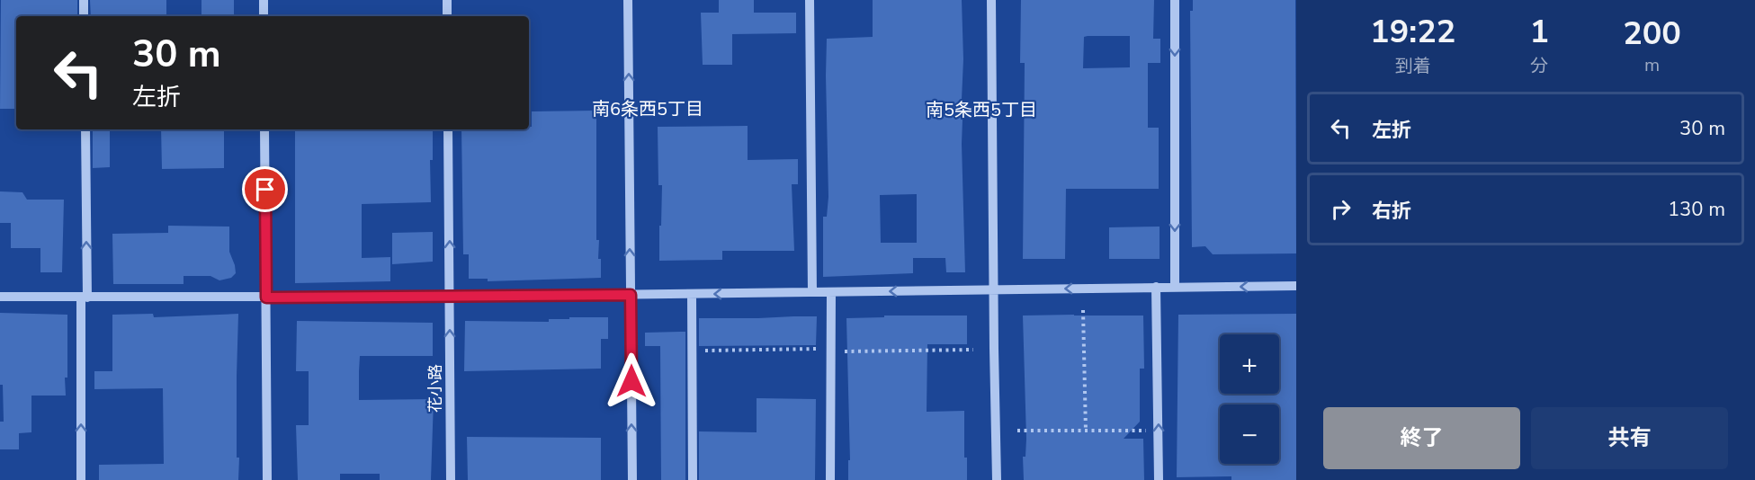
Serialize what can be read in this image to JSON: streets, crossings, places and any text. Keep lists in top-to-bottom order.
{
  "streets": {
    "street": ["花小路"]
  },
  "one_way": ["花小路"],
  "districts": ["南6条西5丁目", "南5条西5丁目"],
  "page": {
    "eta": [
      "19:22",
      "到着",
      "1",
      "分",
      "200",
      "m"
    ],
    "turn": ["30 m", "左折"],
    "list": [
      {
        "name": "左折",
        "value": "30 m"
      },
      {
        "name": "右折",
        "value": "130 m"
      }
    ],
    "map_buttons": ["+", "−"],
    "buttons": ["終了", "共有"]
  }
}
